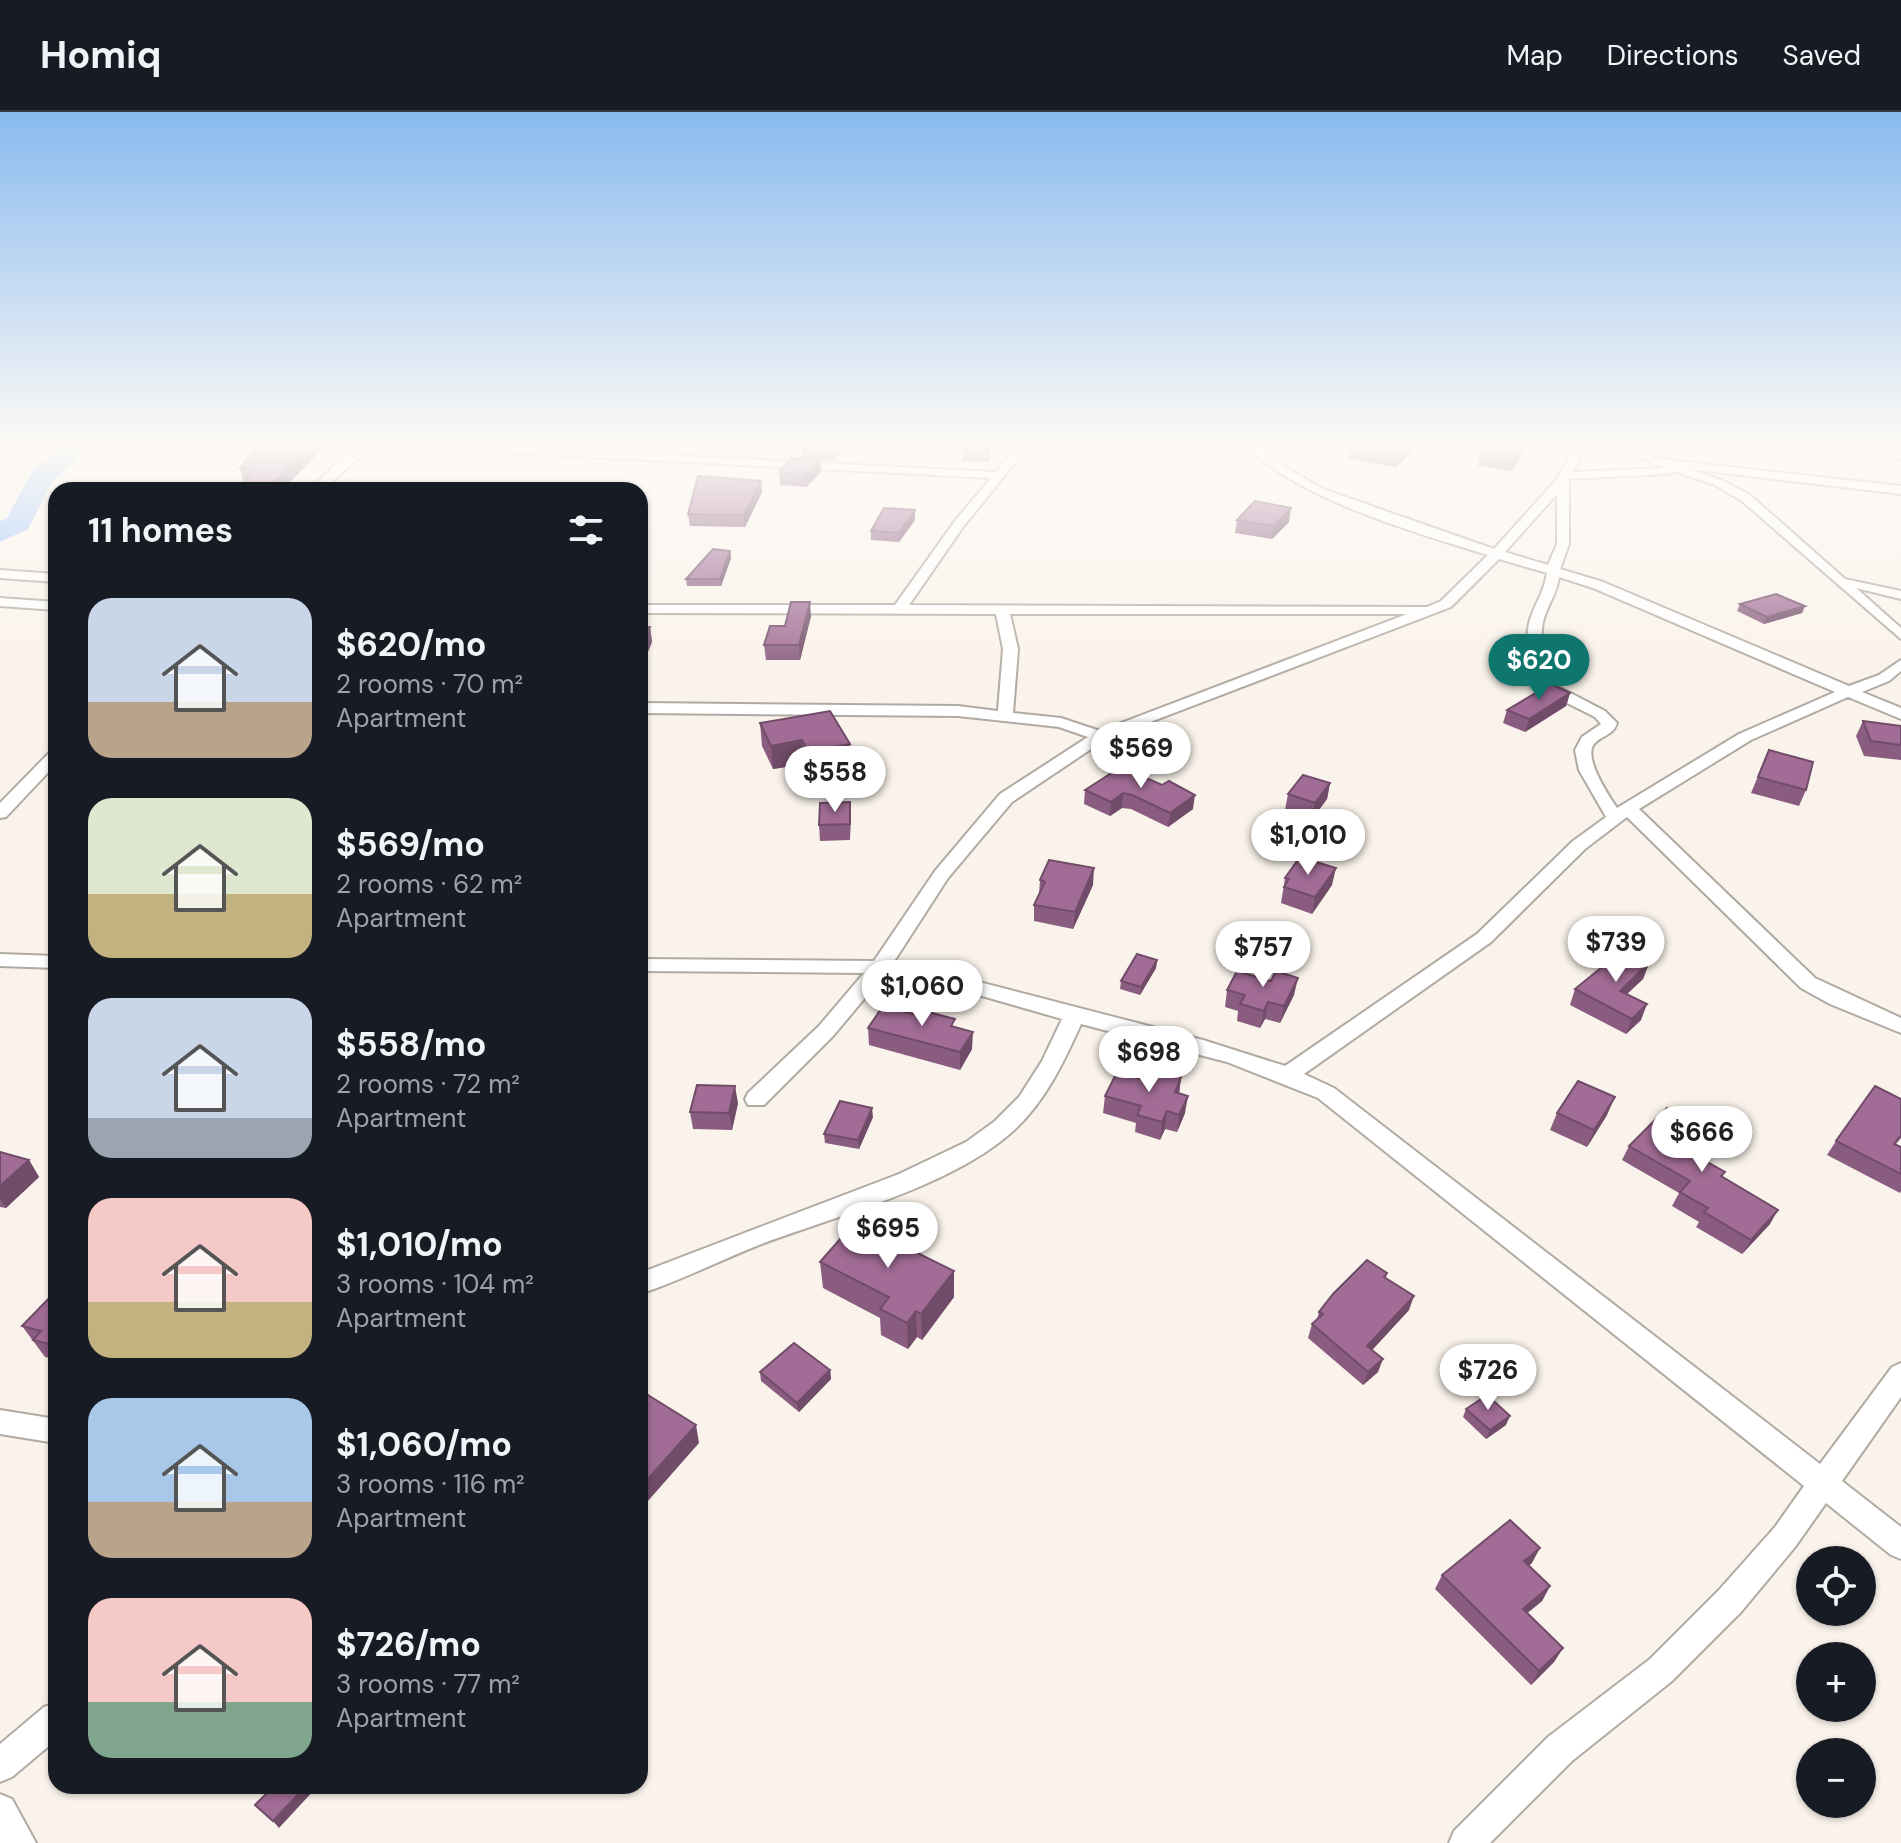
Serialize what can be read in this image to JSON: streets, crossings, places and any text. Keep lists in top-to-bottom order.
{
  "page": {
    "header": "Homiq",
    "nav": ["Map", "Directions", "Saved"],
    "heading": "11 homes",
    "list": [
      {
        "name": "$620/mo",
        "note": "2 rooms · 70 m² · Apartment"
      },
      {
        "name": "$569/mo",
        "note": "2 rooms · 62 m² · Apartment"
      },
      {
        "name": "$558/mo",
        "note": "2 rooms · 72 m² · Apartment"
      },
      {
        "name": "$1,010/mo",
        "note": "3 rooms · 104 m² · Apartment"
      },
      {
        "name": "$1,060/mo",
        "note": "3 rooms · 116 m² · Apartment"
      },
      {
        "name": "$726/mo",
        "note": "3 rooms · 77 m² · Apartment"
      }
    ],
    "price": [
      "$620",
      "$569",
      "$558",
      "$1,010",
      "$739",
      "$757",
      "$1,060",
      "$698",
      "$666",
      "$695",
      "$726"
    ],
    "map_buttons": ["+", "−"]
  }
}
